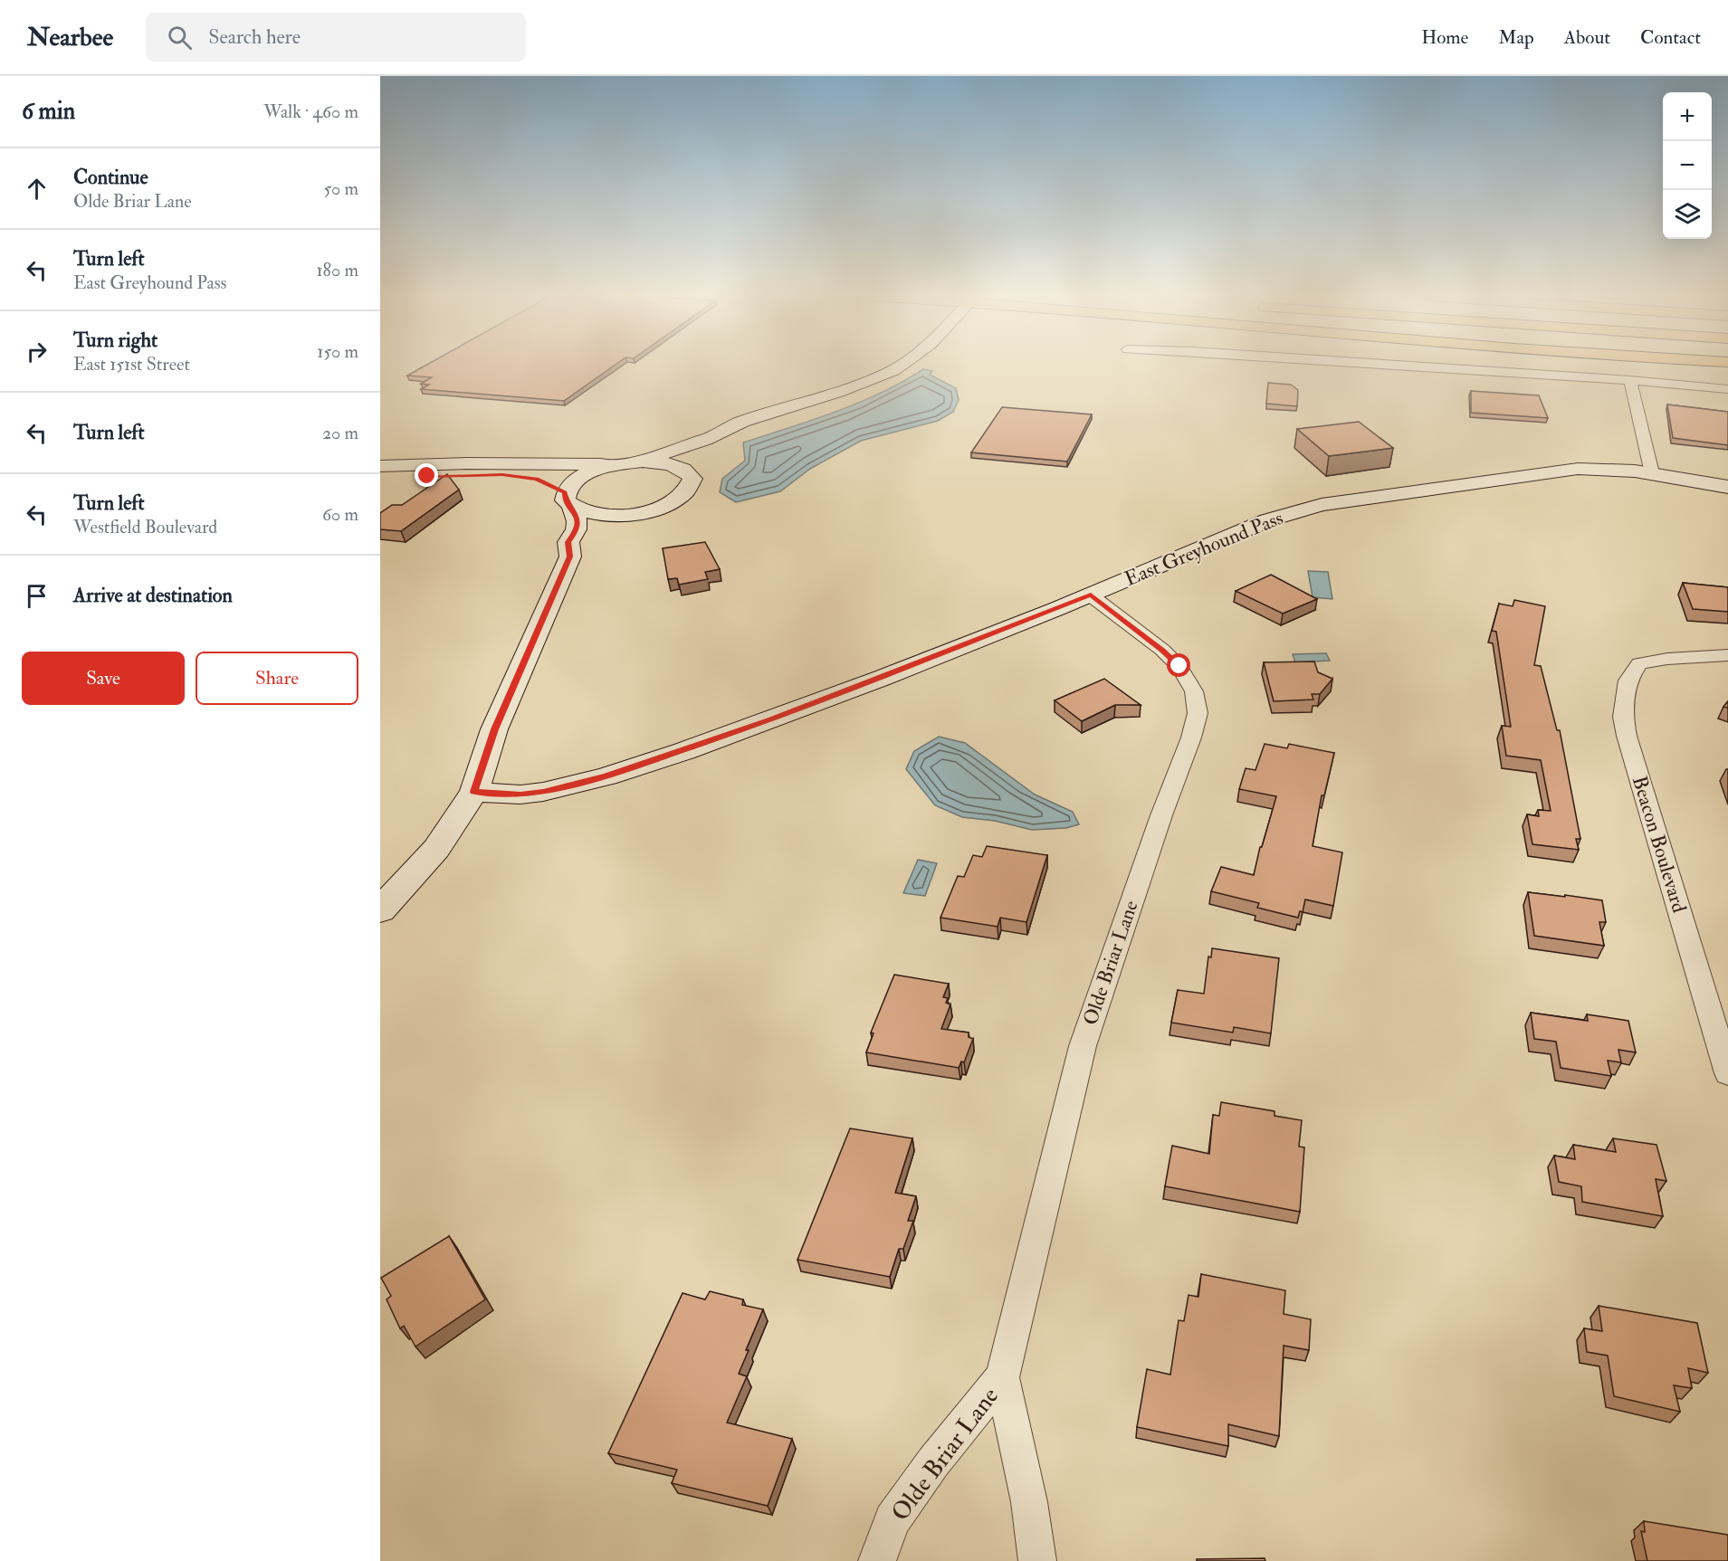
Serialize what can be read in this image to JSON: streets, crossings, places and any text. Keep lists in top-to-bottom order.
{
  "streets": {
    "street": ["East Greyhound Pass", "Beacon Boulevard", "Olde Briar Lane"]
  },
  "crossings": [
    ["East Greyhound Pass", "Olde Briar Lane"]
  ],
  "page": {
    "header": "Nearbee",
    "search": "Search here",
    "nav": [
      "Home",
      "Map",
      "About",
      "Contact"
    ],
    "heading": ["6 min", "Walk · 460 m"],
    "map_buttons": ["+", "−"],
    "list": [
      ["Continue", "Olde Briar Lane", "50 m"],
      ["Turn left", "East Greyhound Pass", "180 m"],
      ["Turn right", "East 151st Street", "150 m"],
      ["Turn left", "20 m"],
      ["Turn left", "Westfield Boulevard", "60 m"],
      "Arrive at destination"
    ],
    "buttons": ["Save", "Share"]
  }
}
